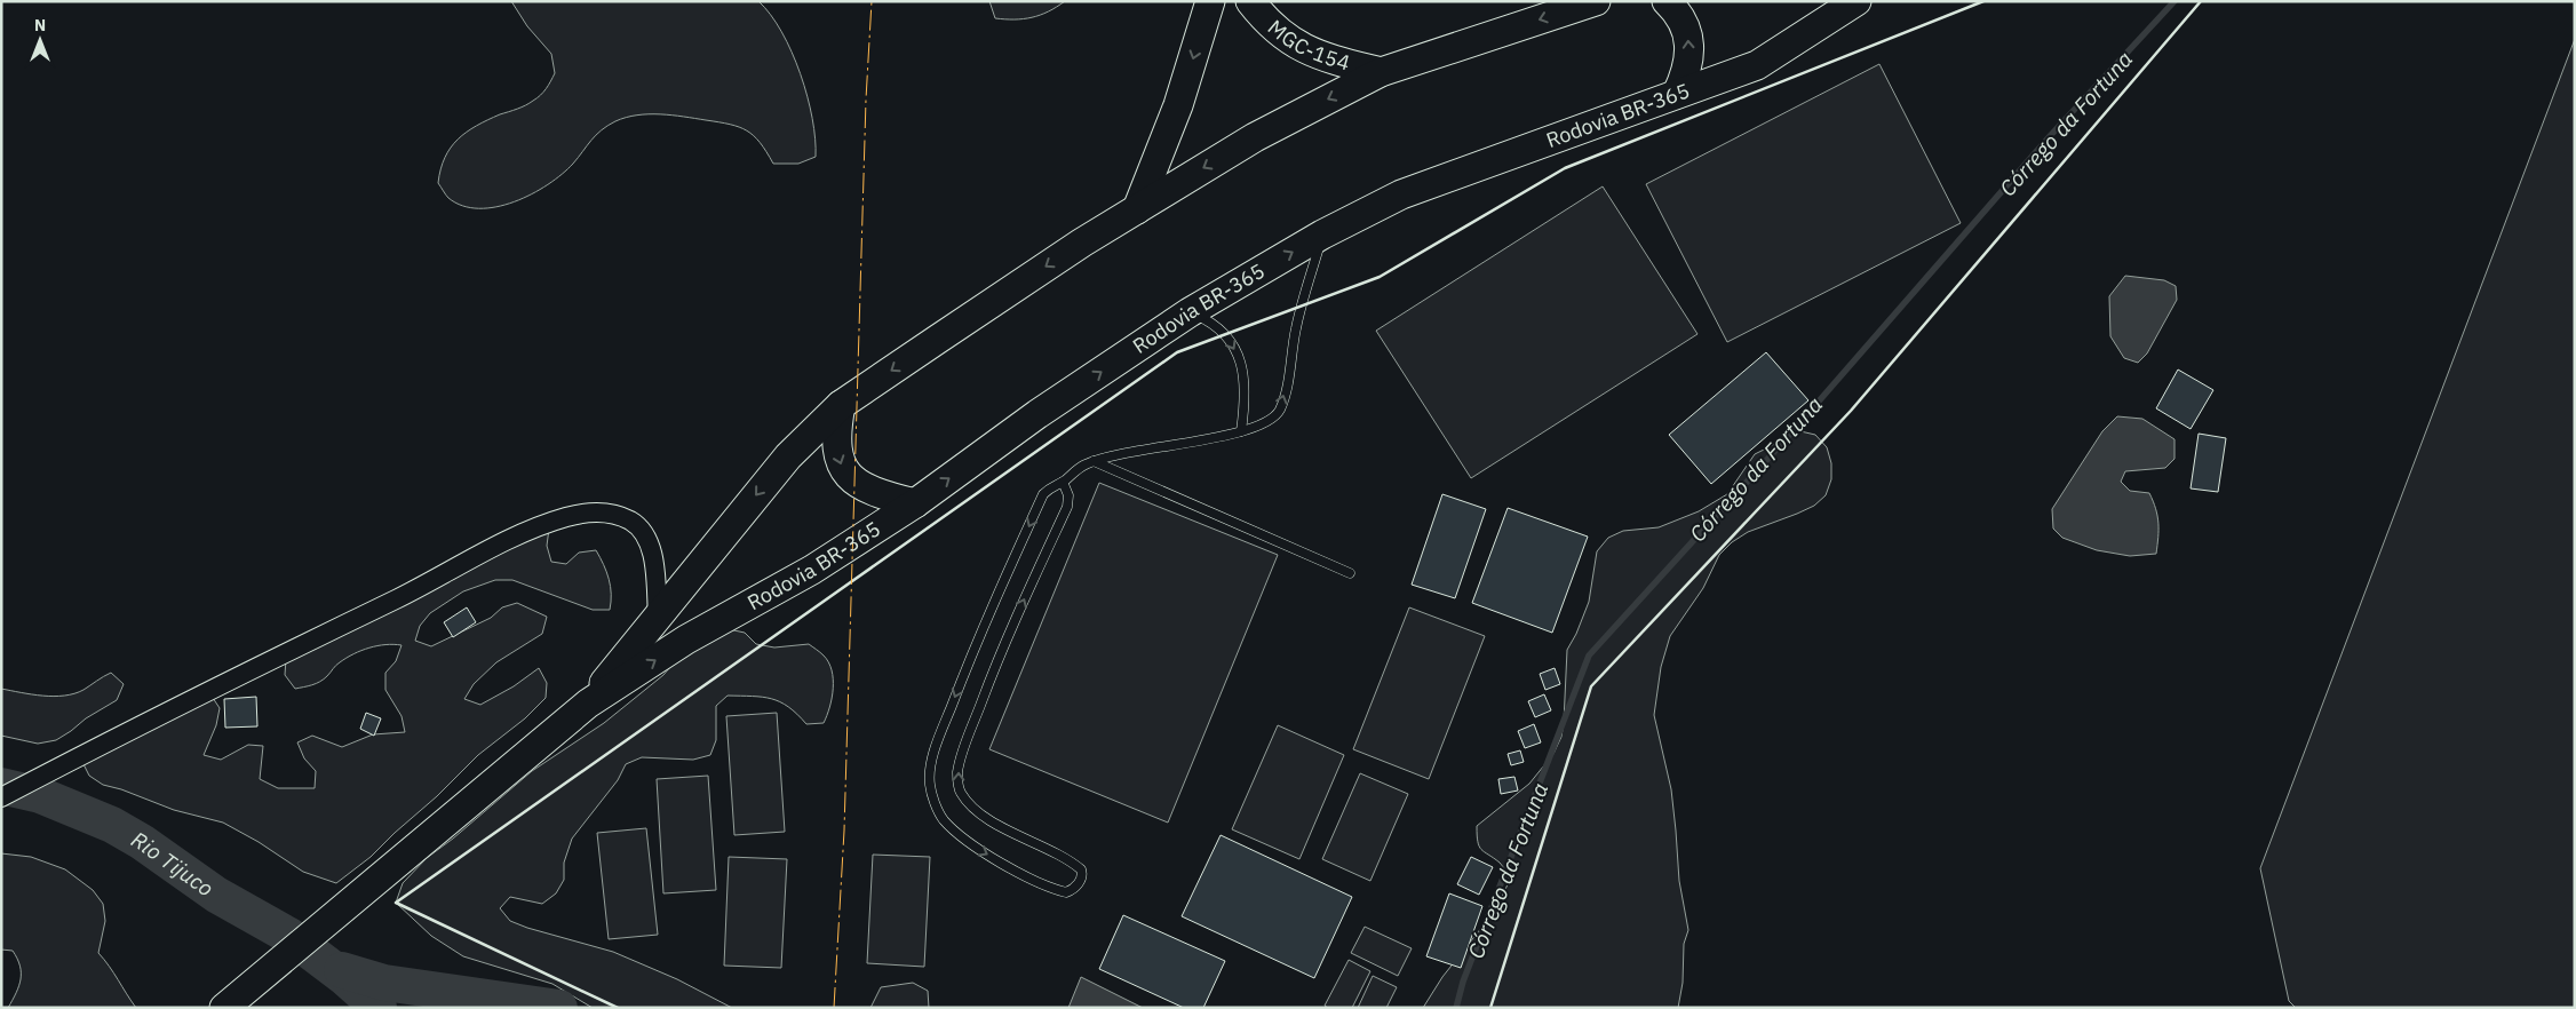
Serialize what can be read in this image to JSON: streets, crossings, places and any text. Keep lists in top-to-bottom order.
{
  "streets": {
    "main road": ["MGC-154", "Rodovia BR-365"]
  },
  "crossings": [
    ["MGC-154", "Rodovia BR-365"]
  ],
  "water": ["Córrego da Fortuna", "Rio Tijuco"],
  "north": "top"
}
